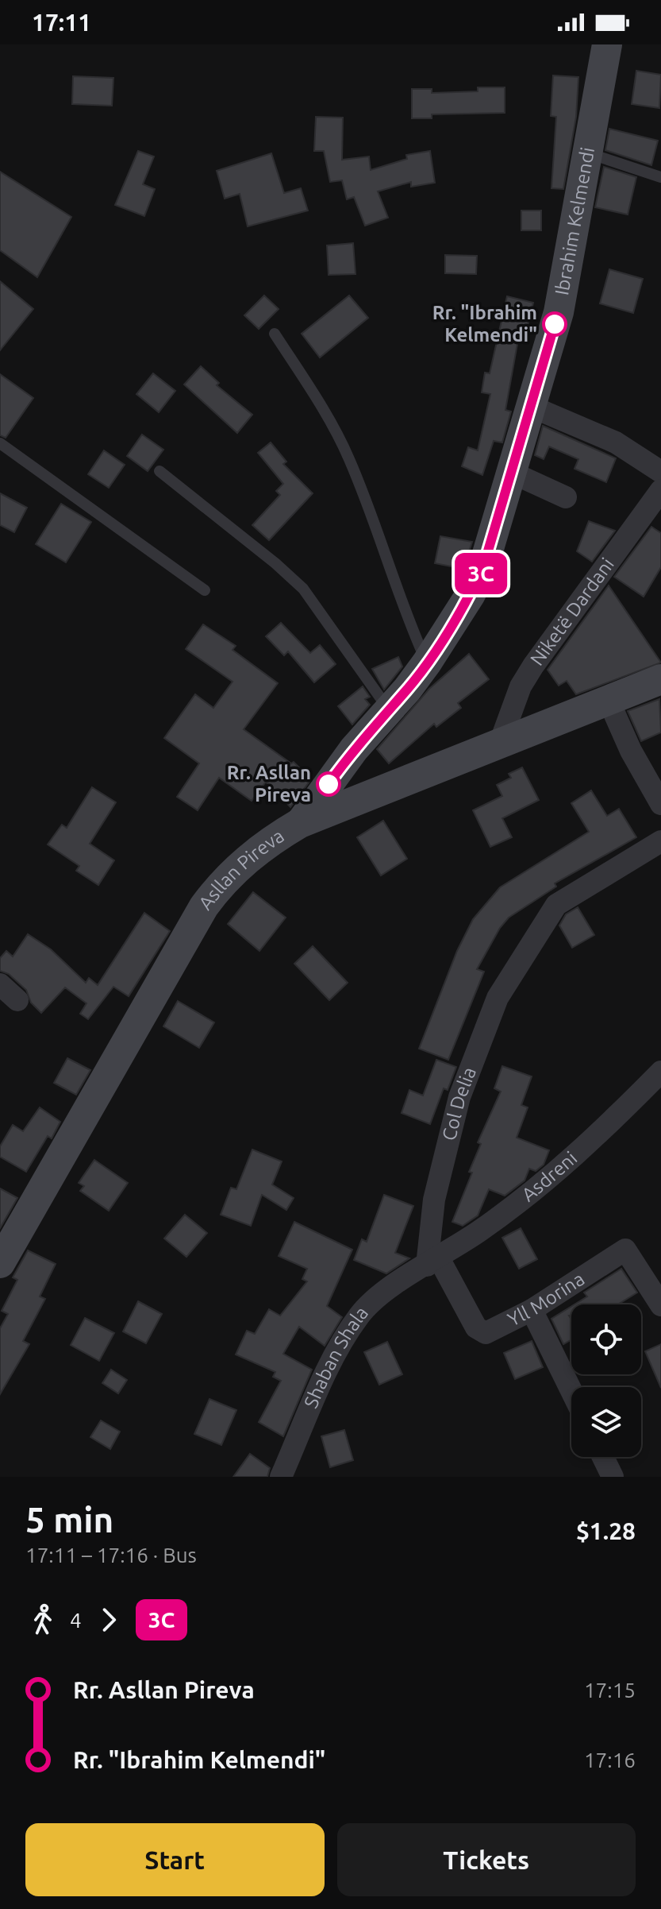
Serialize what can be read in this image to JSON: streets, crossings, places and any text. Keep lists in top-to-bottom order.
{
  "streets": {
    "street": [
      "Ibrahim Kelmendi",
      "Niketë Dardani",
      "Asllan Pireva",
      "Col Delia",
      "Asdreni",
      "Yll Morina",
      "Shaban Shala"
    ]
  },
  "crossings": [
    ["Ibrahim Kelmendi", "Asllan Pireva"],
    ["Niketë Dardani", "Asllan Pireva"],
    ["Col Delia", "Asdreni"],
    ["Col Delia", "Yll Morina"],
    ["Col Delia", "Shaban Shala"],
    ["Asdreni", "Yll Morina"],
    ["Asdreni", "Shaban Shala"],
    ["Yll Morina", "Shaban Shala"]
  ],
  "places": ["Rr. \"Ibrahim Kelmendi\"", "Rr. Asllan Pireva"],
  "lines": ["bus line 3C"],
  "page": {
    "status": "17:11",
    "on_map": "3C",
    "heading": ["5 min", "17:11 – 17:16 · Bus", "$1.28"],
    "legs": ["4", "3C"],
    "list": [
      {
        "name": "Rr. Asllan Pireva",
        "value": "17:15"
      },
      {
        "name": "Rr. \"Ibrahim Kelmendi\"",
        "value": "17:16"
      }
    ],
    "buttons": ["Start", "Tickets"]
  }
}
